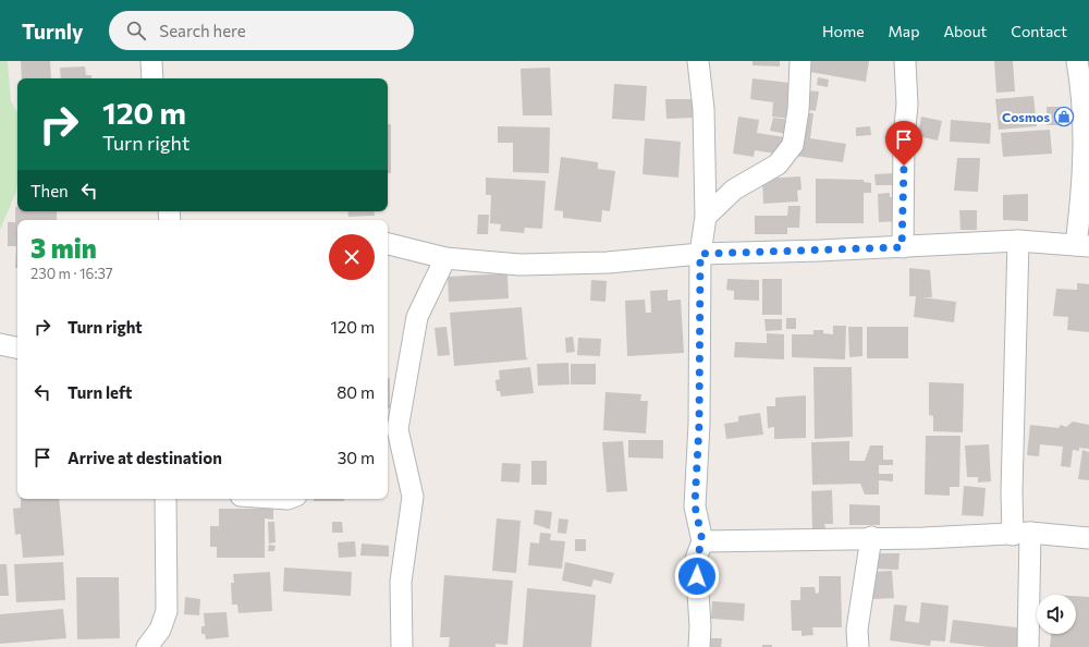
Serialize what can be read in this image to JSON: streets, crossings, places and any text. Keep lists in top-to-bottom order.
{
  "places": {
    "shop": ["Cosmos"]
  },
  "page": {
    "header": "Turnly",
    "search": "Search here",
    "nav": [
      "Home",
      "Map",
      "About",
      "Contact"
    ],
    "turn": ["120 m", "Turn right"],
    "then": "Then",
    "heading": ["3 min", "230 m · 16:37"],
    "list": [
      {
        "name": "Turn right",
        "value": "120 m"
      },
      {
        "name": "Turn left",
        "value": "80 m"
      },
      {
        "name": "Arrive at destination",
        "value": "30 m"
      }
    ]
  }
}
